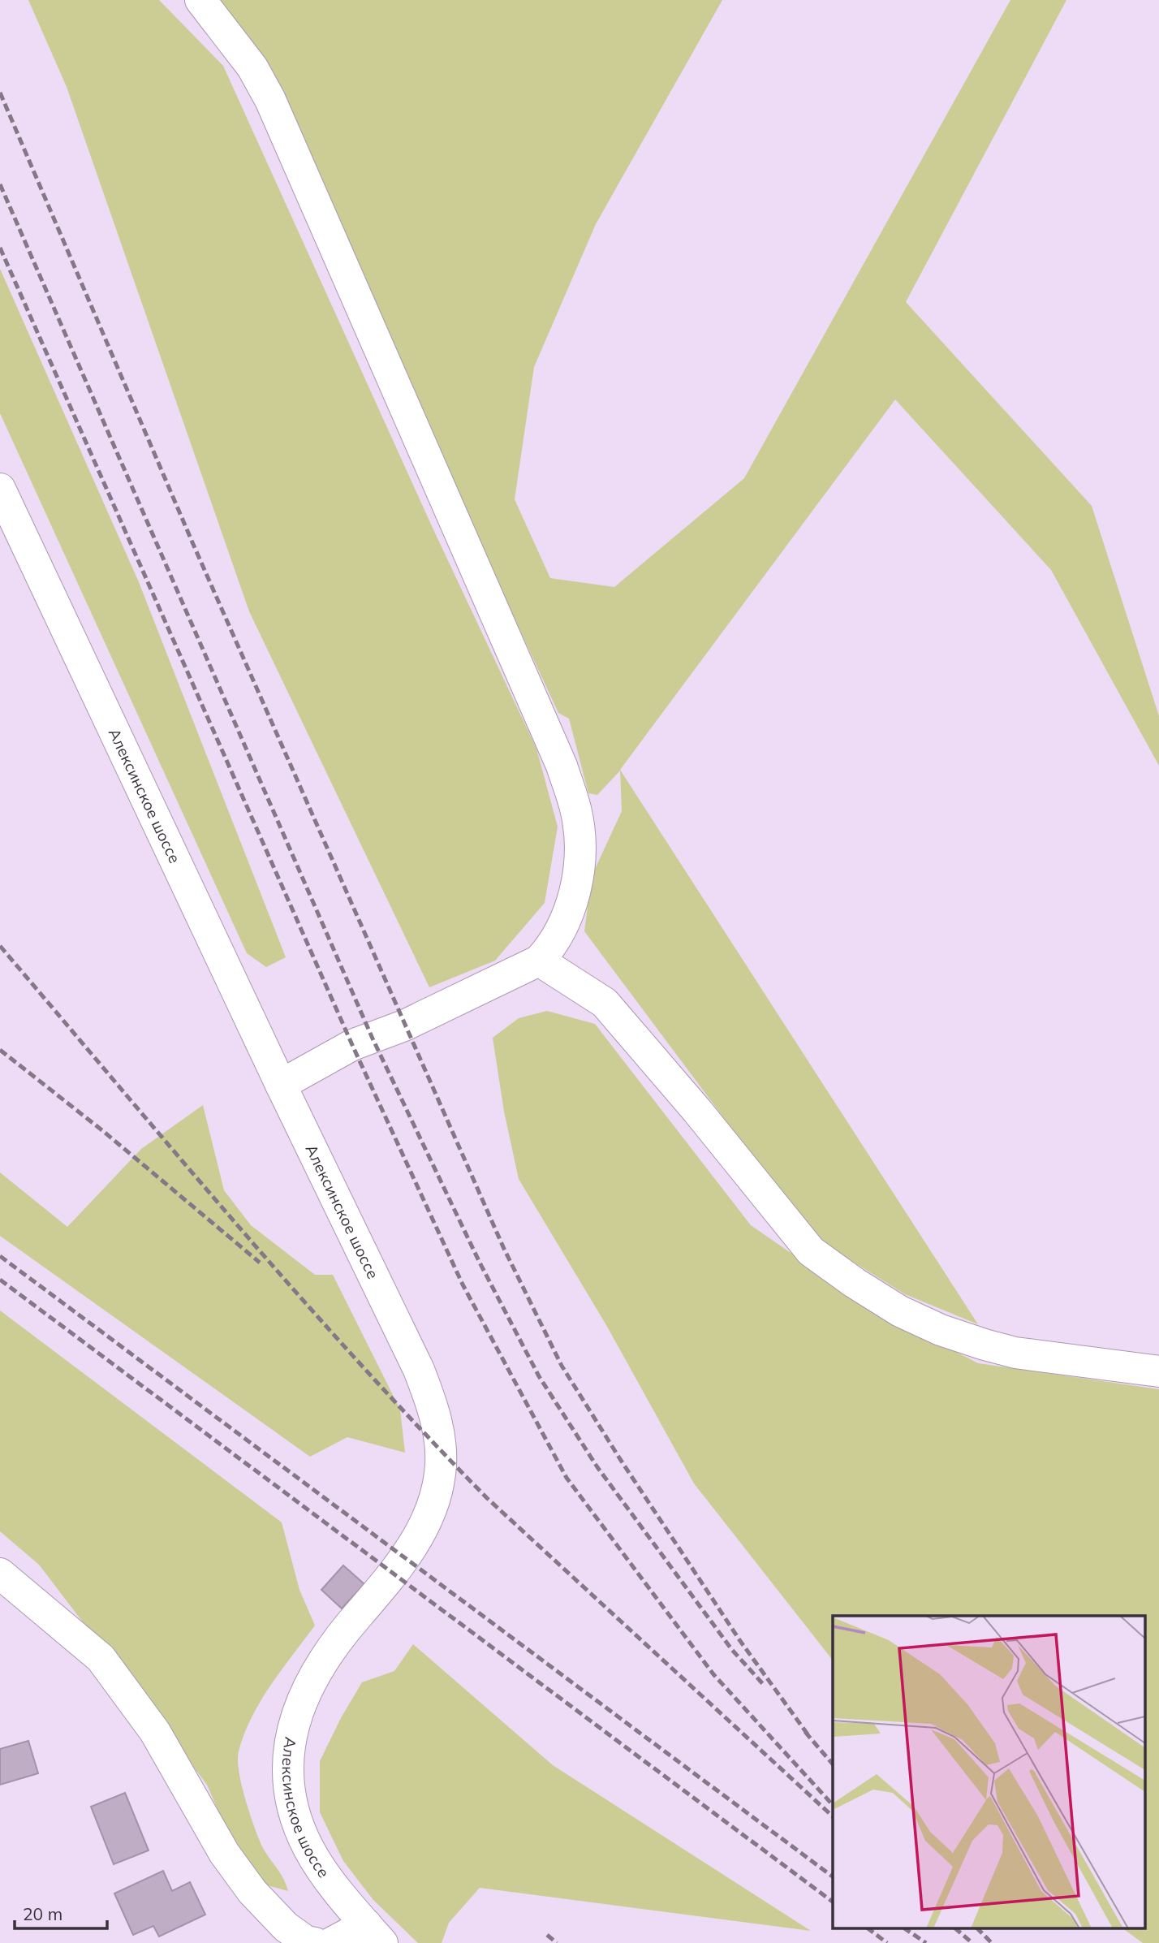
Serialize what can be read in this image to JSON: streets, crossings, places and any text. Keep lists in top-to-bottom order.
{
  "streets": {
    "main road": ["Алексинское шоссе"]
  },
  "scale_bar": "20 m"
}
